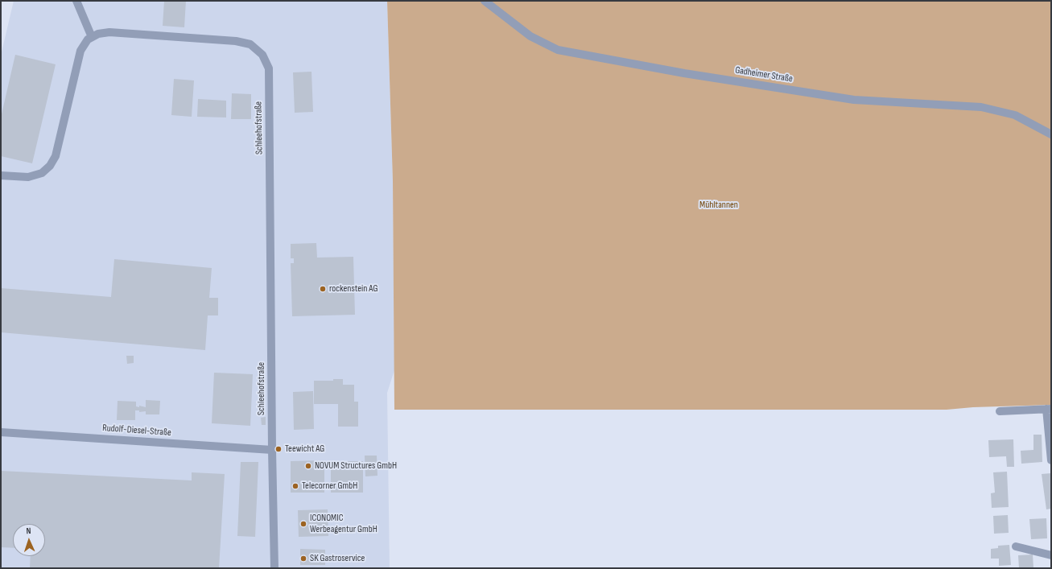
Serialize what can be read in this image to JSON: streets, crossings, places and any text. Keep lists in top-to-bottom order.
{
  "streets": {
    "street": ["Gadheimer Straße", "Schleehofstraße", "Rudolf-Diesel-Straße"]
  },
  "crossings": [
    ["Schleehofstraße", "Rudolf-Diesel-Straße"]
  ],
  "parks": ["Mühltannen"],
  "places": [
    "rockenstein AG",
    "Teewicht AG",
    "NOVUM Structures GmbH",
    "Telecorner GmbH",
    "ICONOMIC Werbeagentur GmbH",
    "SK Gastroservice"
  ],
  "north": "top"
}
